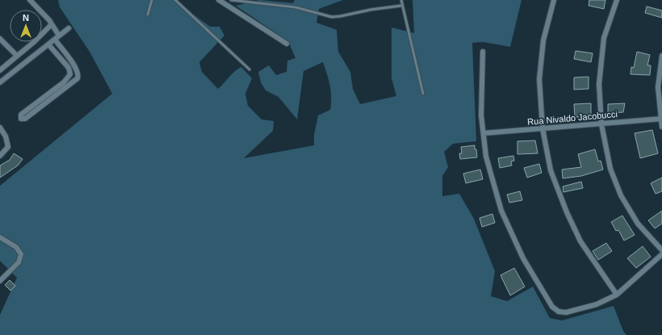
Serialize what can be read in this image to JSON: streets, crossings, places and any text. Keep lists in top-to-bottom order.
{
  "streets": {
    "street": ["Rua Nivaldo Jacobucci"]
  },
  "north": "top"
}
